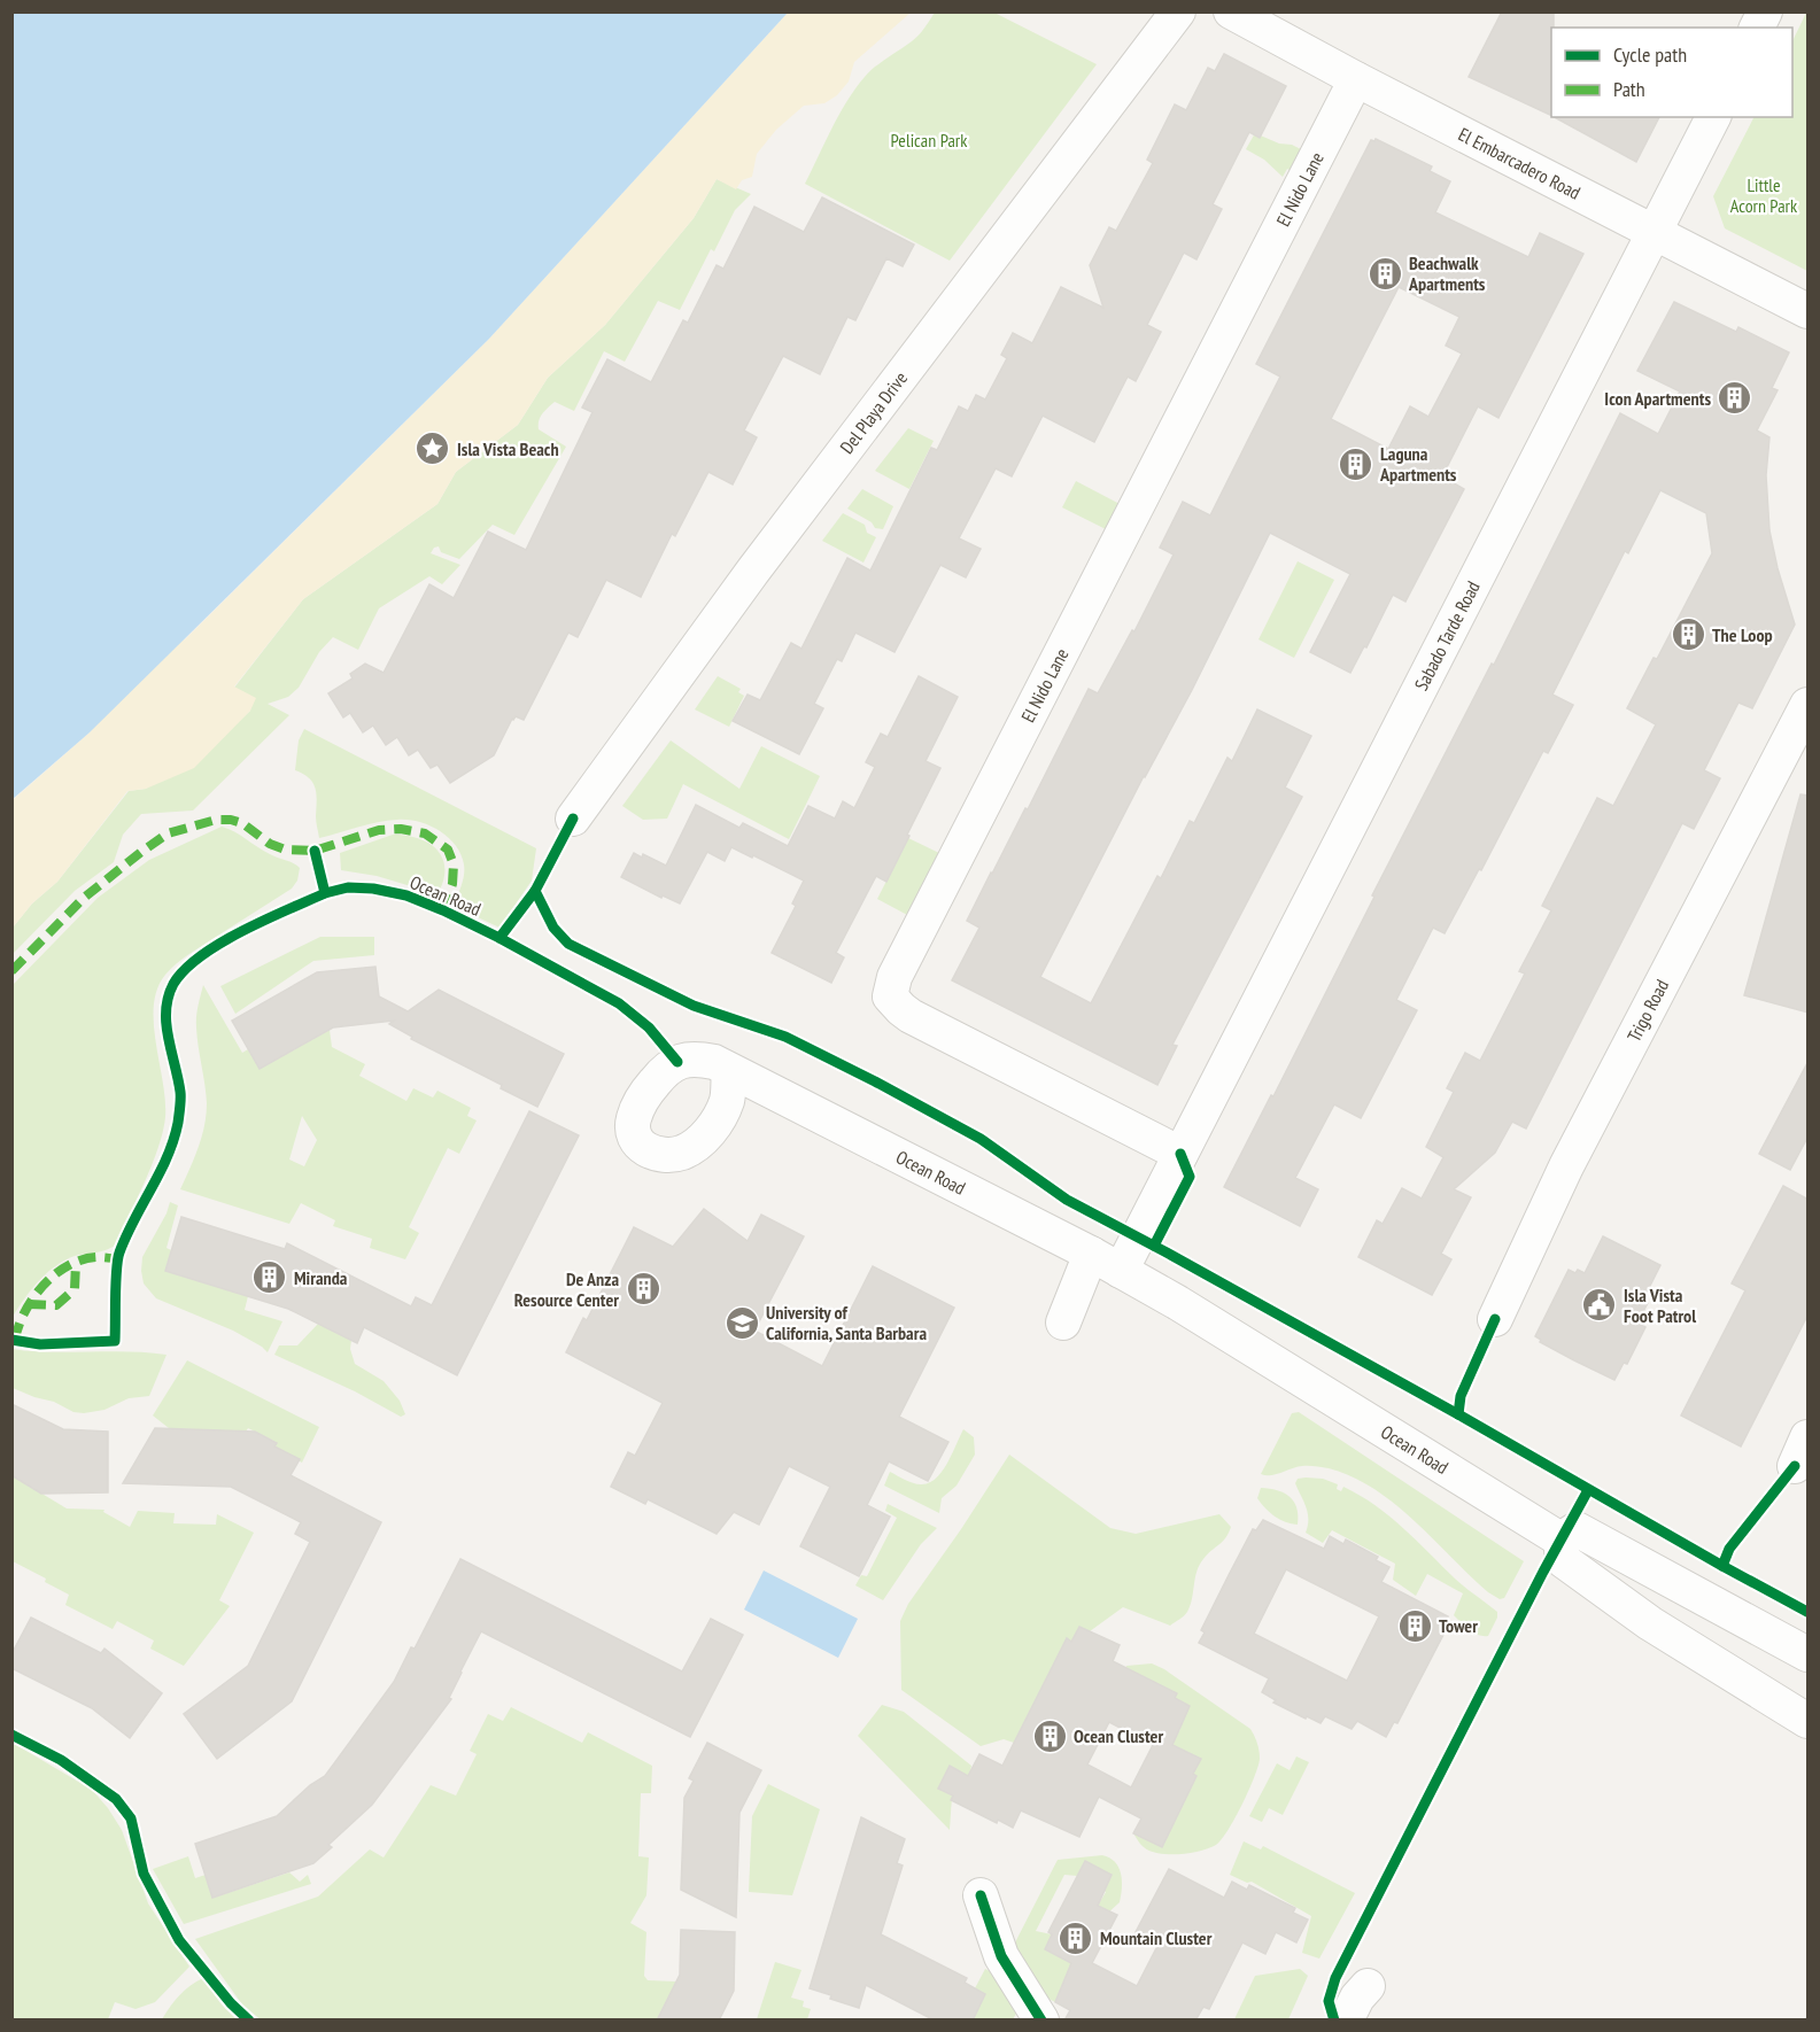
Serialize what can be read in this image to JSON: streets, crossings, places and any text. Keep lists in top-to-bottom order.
{
  "streets": {
    "street": [
      "El Embarcadero Road",
      "El Nido Lane",
      "Del Playa Drive",
      "Sabado Tarde Road",
      "Ocean Road",
      "Trigo Road"
    ]
  },
  "crossings": [
    ["El Embarcadero Road", "El Nido Lane"],
    ["El Embarcadero Road", "Sabado Tarde Road"],
    ["El Nido Lane", "Sabado Tarde Road"],
    ["Sabado Tarde Road", "Ocean Road"]
  ],
  "parks": ["Pelican Park", "Little Acorn Park"],
  "places": {
    "building": [
      "Beachwalk Apartments",
      "Icon Apartments",
      "Laguna Apartments",
      "The Loop",
      "Miranda",
      "De Anza Resource Center",
      "Tower",
      "Ocean Cluster",
      "Mountain Cluster"
    ],
    "place": ["Isla Vista Beach"],
    "public building": ["Isla Vista Foot Patrol"],
    "school or university": ["University of California, Santa Barbara"]
  },
  "legend": ["Cycle path", "Path"]
}
